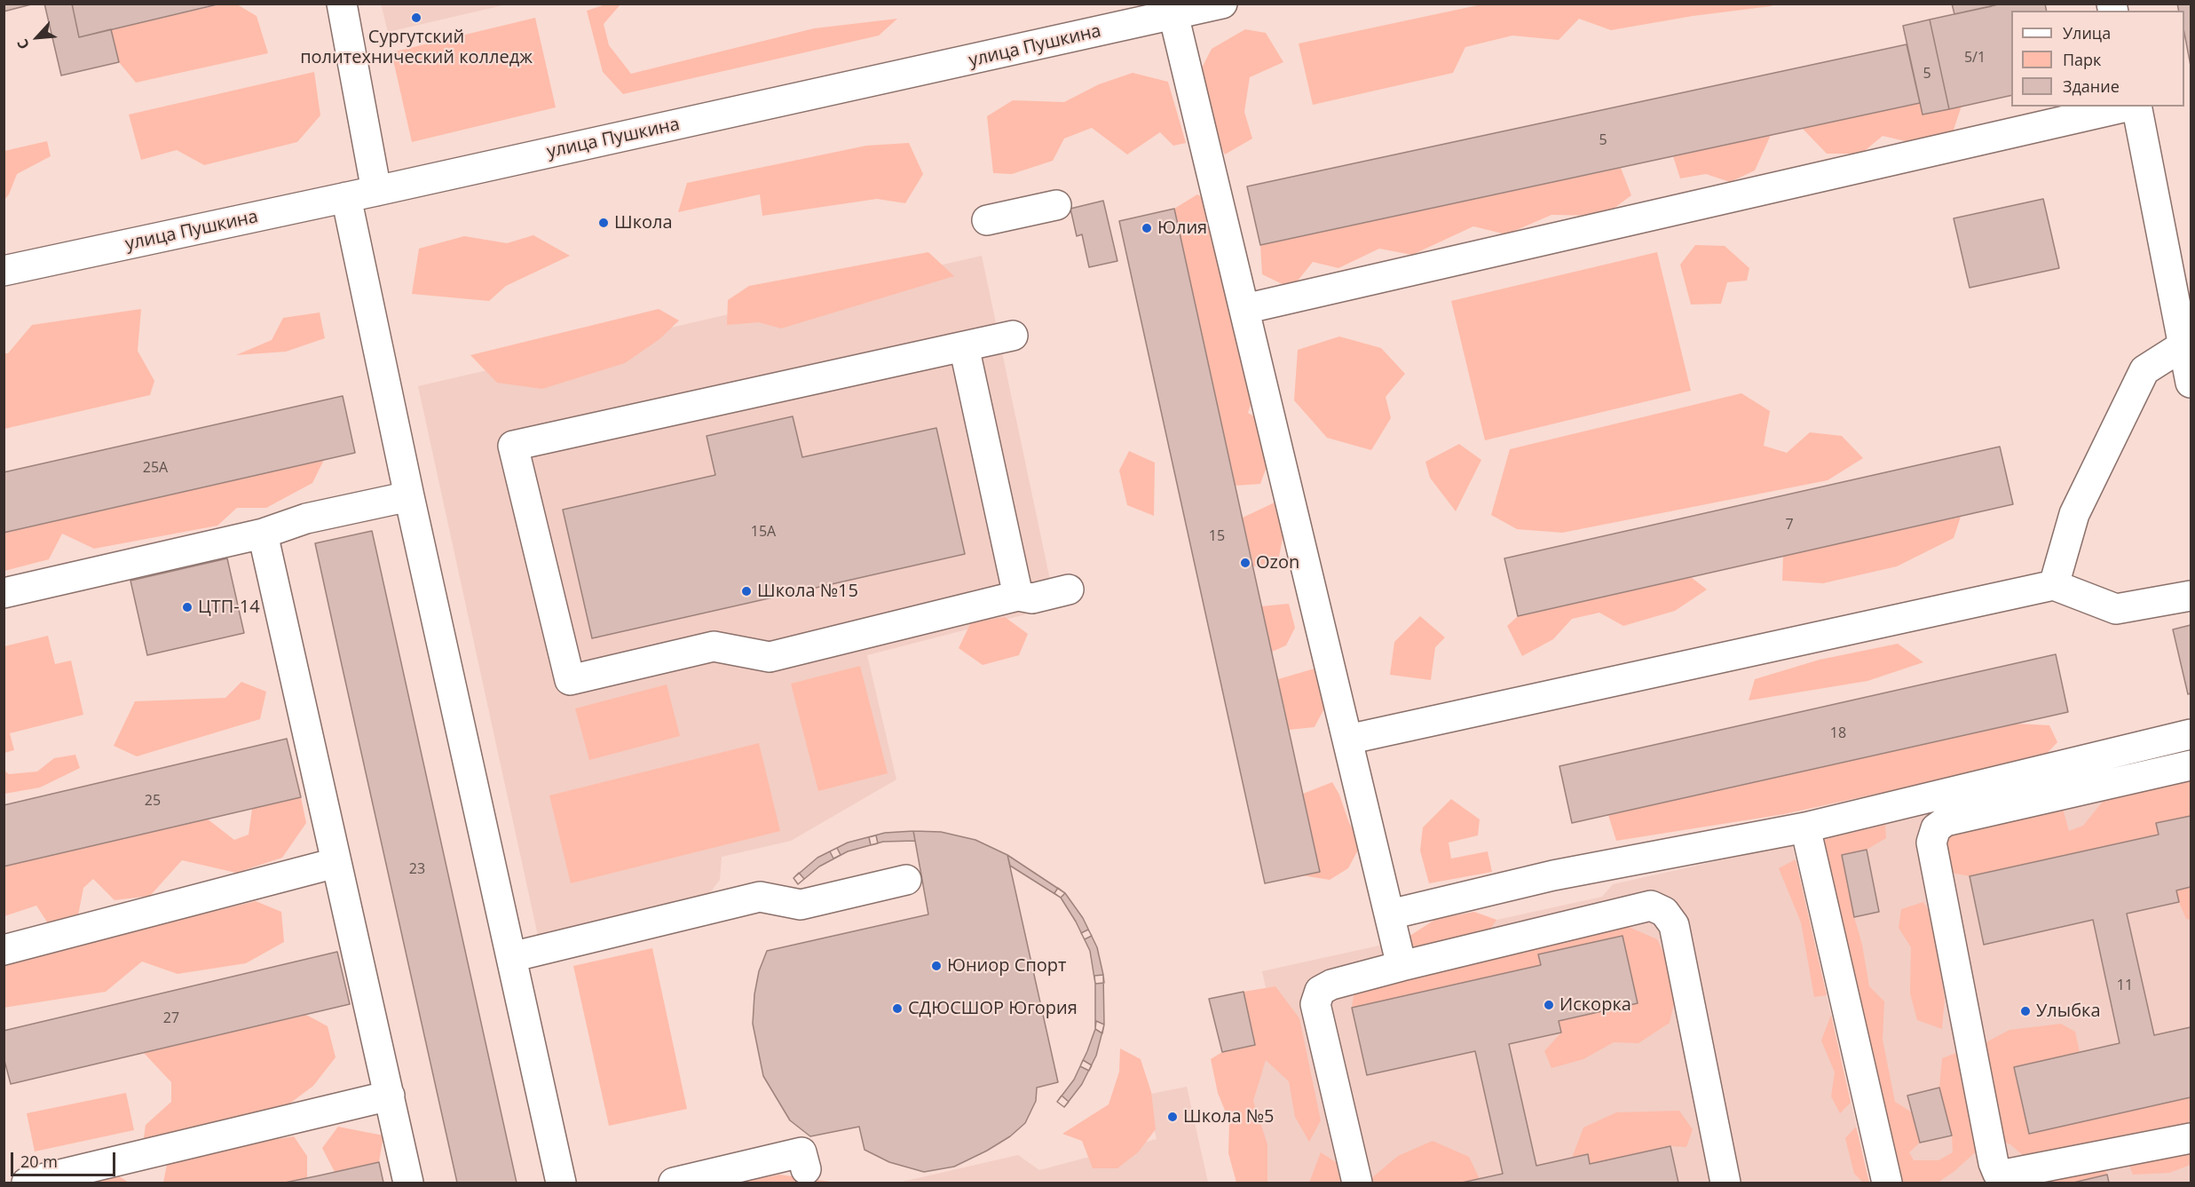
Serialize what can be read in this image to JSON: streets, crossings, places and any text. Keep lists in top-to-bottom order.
{
  "streets": {
    "street": ["улица Пушкина"]
  },
  "places": [
    "Сургутский политехнический колледж",
    "Школа",
    "Юлия",
    "Ozon",
    "Школа №15",
    "ЦТП-14",
    "Юниор Спорт",
    "Искорка",
    "СДЮСШОР Югория",
    "Улыбка",
    "Школа №5"
  ],
  "house_numbers": [
    "5/1",
    "5",
    "5",
    "25А",
    "7",
    "15А",
    "15",
    "18",
    "25",
    "23",
    "11",
    "27"
  ],
  "legend": ["Улица", "Парк", "Здание"],
  "scale_bar": "20 m",
  "north": "bottom left"
}
